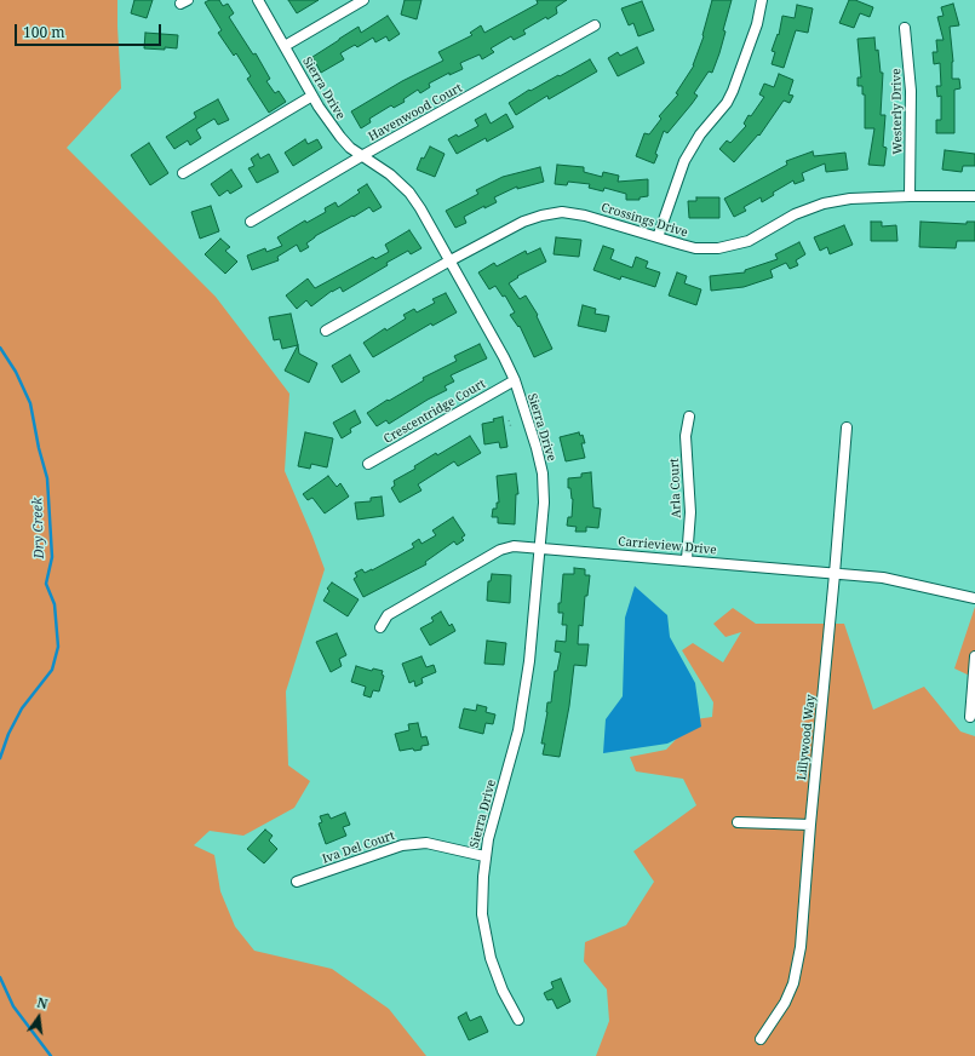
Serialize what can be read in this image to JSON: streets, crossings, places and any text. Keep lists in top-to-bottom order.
{
  "streets": {
    "street": [
      "Sierra Drive",
      "Westerly Drive",
      "Havenwood Court",
      "Crossings Drive",
      "Crescentridge Court",
      "Arla Court",
      "Carrieview Drive",
      "Lillywood Way",
      "Iva Del Court"
    ]
  },
  "crossings": [
    ["Sierra Drive", "Havenwood Court"],
    ["Sierra Drive", "Crossings Drive"],
    ["Sierra Drive", "Crescentridge Court"],
    ["Sierra Drive", "Carrieview Drive"],
    ["Sierra Drive", "Iva Del Court"],
    ["Westerly Drive", "Crossings Drive"],
    ["Arla Court", "Carrieview Drive"],
    ["Carrieview Drive", "Lillywood Way"]
  ],
  "water": ["Dry Creek"],
  "scale_bar": "100 m",
  "north": "top"
}
